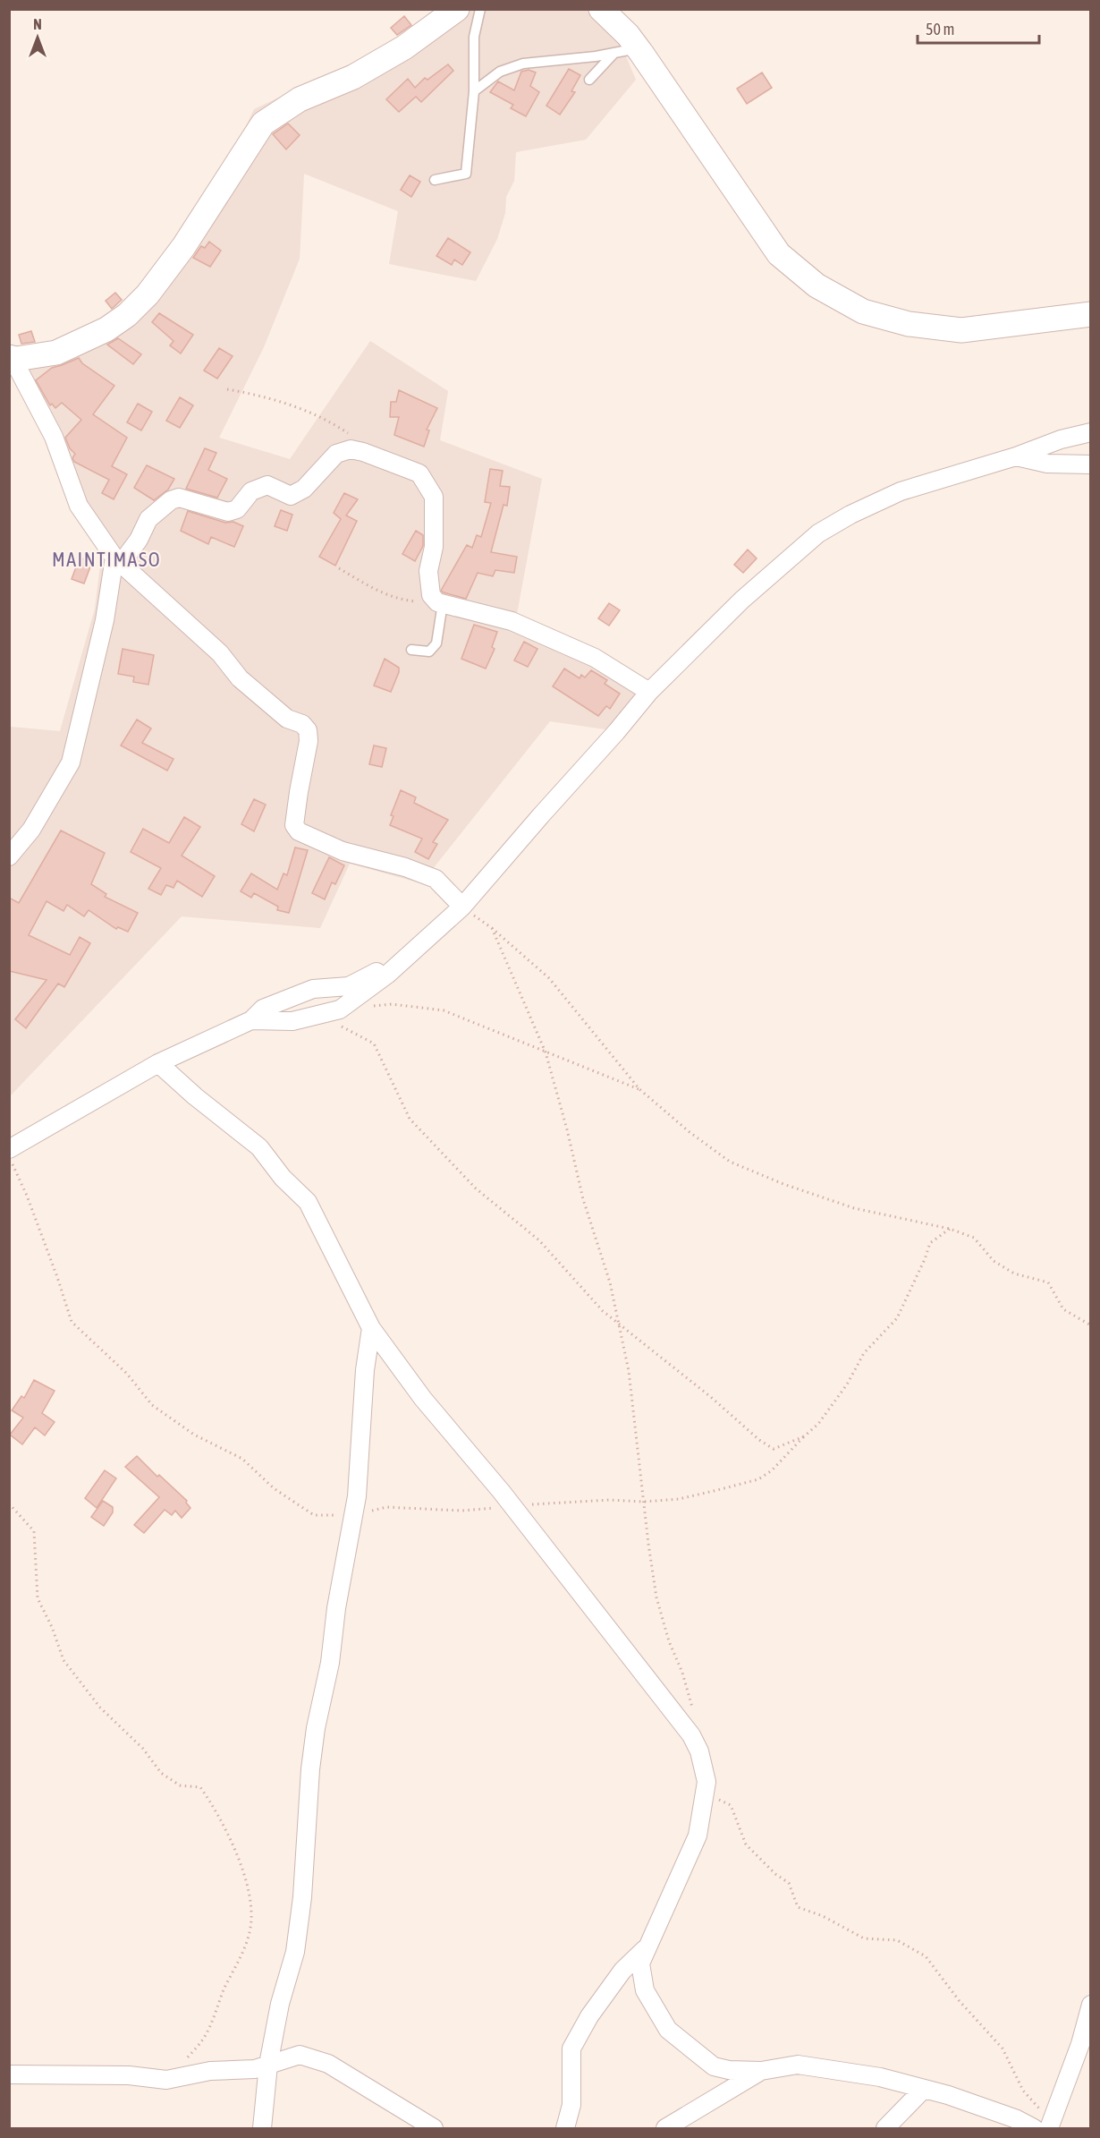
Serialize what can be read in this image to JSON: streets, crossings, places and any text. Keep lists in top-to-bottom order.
{
  "districts": ["MAINTIMASO"],
  "scale_bar": "50 m",
  "north": "top"
}
